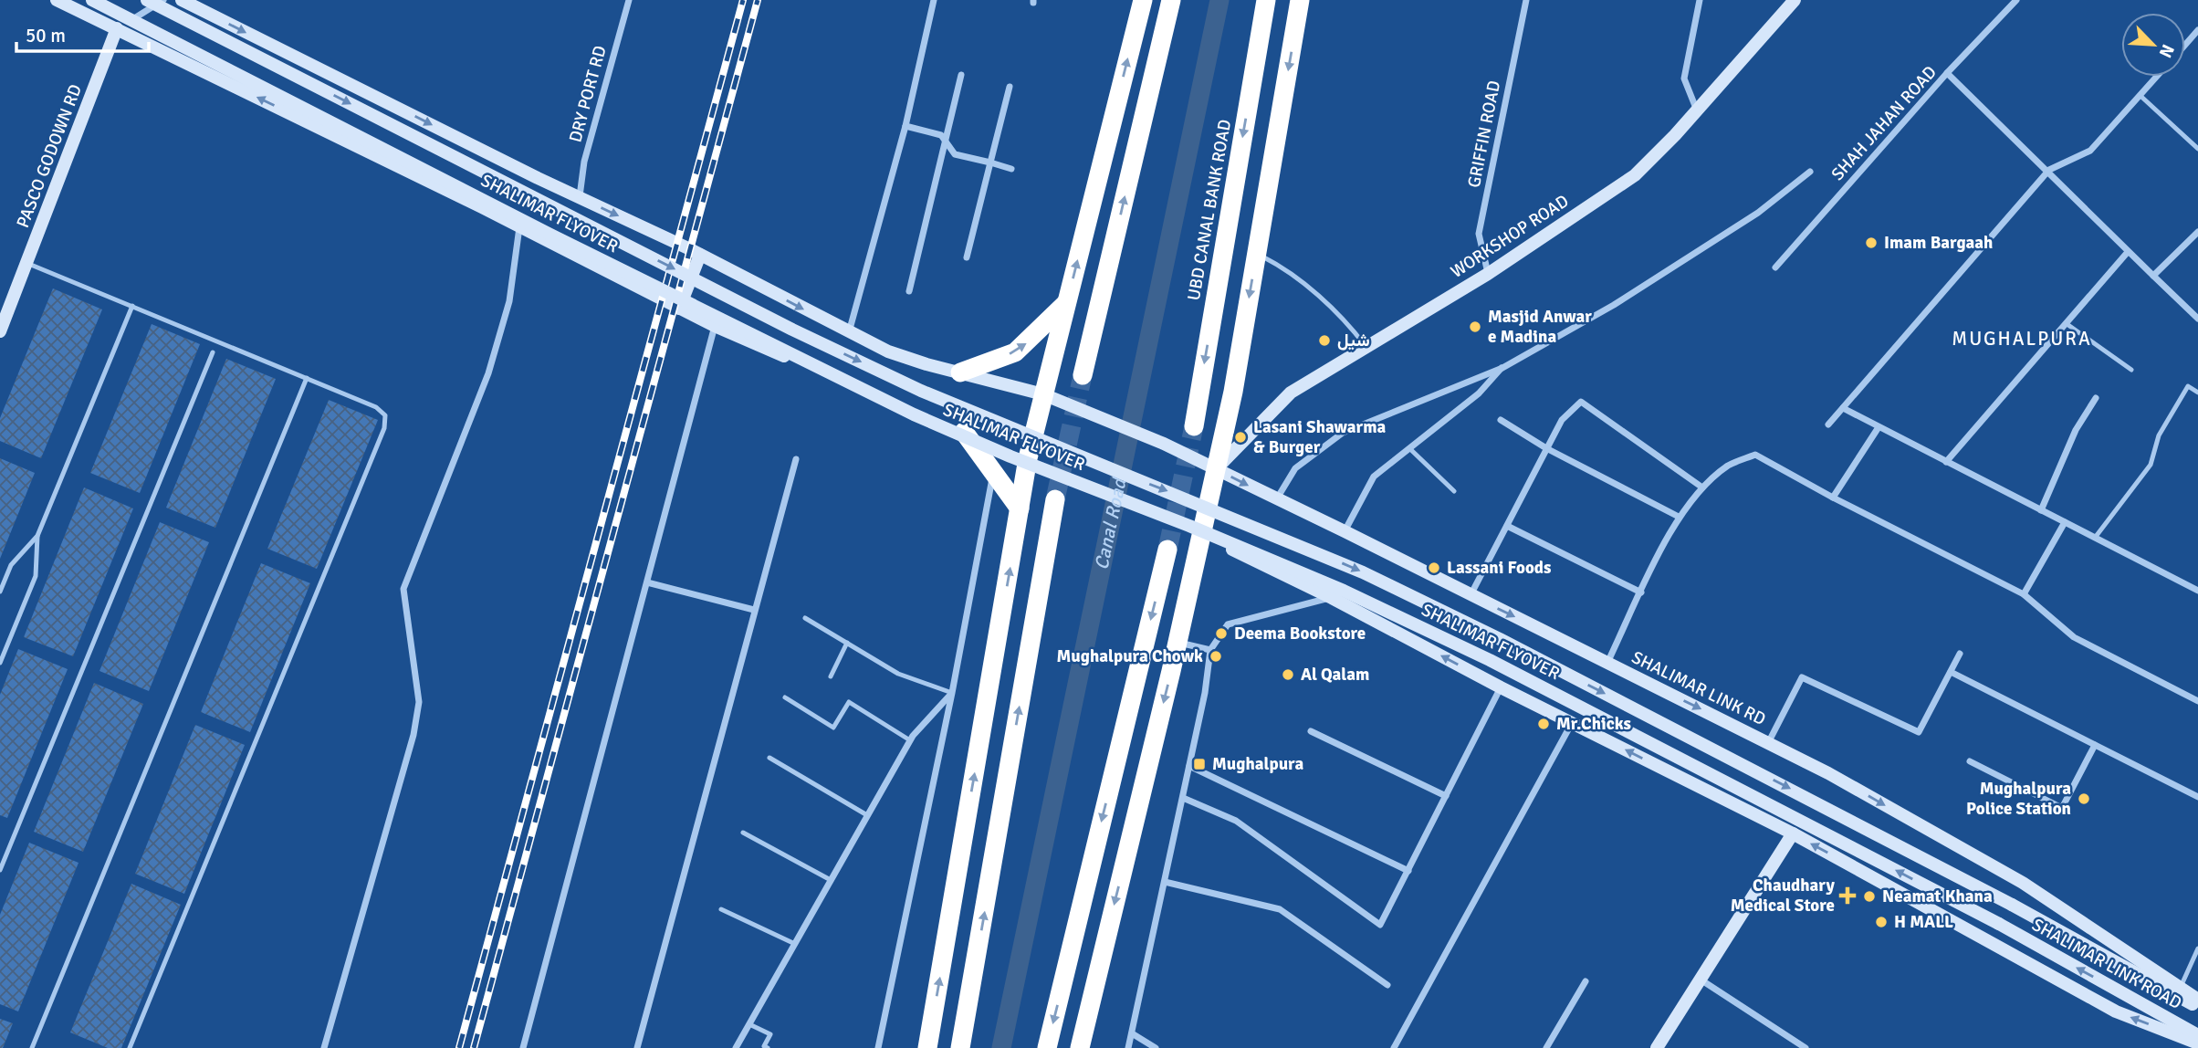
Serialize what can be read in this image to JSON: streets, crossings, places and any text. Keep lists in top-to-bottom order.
{
  "streets": {
    "highway": ["UBD CANAL BANK ROAD"],
    "main road": [
      "PASCO GODOWN RD",
      "SHALIMAR FLYOVER",
      "WORKSHOP ROAD",
      "SHALIMAR LINK RD",
      "SHALIMAR LINK ROAD"
    ],
    "street": ["DRY PORT RD", "SHAH JAHAN ROAD", "GRIFFIN ROAD"]
  },
  "crossings": [
    ["DRY PORT RD", "SHALIMAR LINK RD"],
    ["GRIFFIN ROAD", "WORKSHOP ROAD"],
    ["SHALIMAR FLYOVER", "SHALIMAR LINK ROAD"],
    ["WORKSHOP ROAD", "SHALIMAR LINK RD"]
  ],
  "districts": ["MUGHALPURA"],
  "water": ["Canal Road"],
  "places": {
    "other": [
      "Imam Bargaah",
      "Masjid Anwar e Madina",
      "شیل",
      "Lasani Shawarma & Burger",
      "Lassani Foods",
      "Deema Bookstore",
      "Mughalpura Chowk",
      "Al Qalam",
      "Mr.Chicks",
      "Mughalpura Police Station",
      "Neamat Khana",
      "H MALL"
    ],
    "transit": ["Mughalpura"],
    "health": ["Chaudhary Medical Store"]
  },
  "scale_bar": "50 m",
  "north": "bottom right"
}
